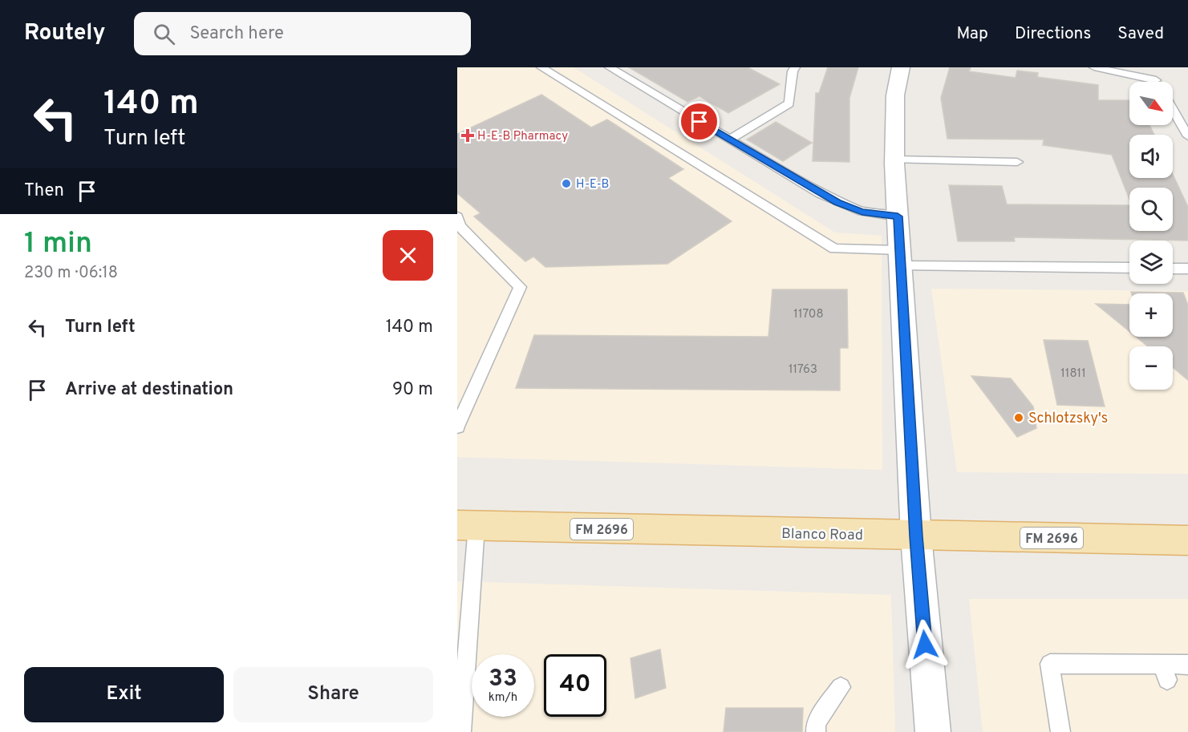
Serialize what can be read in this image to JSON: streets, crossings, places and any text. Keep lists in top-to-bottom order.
{
  "streets": {
    "main road": ["FM 2696", "Blanco Road"]
  },
  "places": {
    "health": ["H-E-B Pharmacy"],
    "other": ["H-E-B", "Schlotzsky's"]
  },
  "house_numbers": ["11708", "11763", "11811"],
  "north": "bottom right",
  "page": {
    "header": "Routely",
    "search": "Search here",
    "nav": ["Map", "Directions", "Saved"],
    "turn": ["140 m", "Turn left"],
    "map_buttons": ["+", "−"],
    "then": "Then",
    "heading": ["1 min", "230 m · 06:18"],
    "list": [
      {
        "name": "Turn left",
        "value": "140 m"
      },
      {
        "name": "Arrive at destination",
        "value": "90 m"
      }
    ],
    "speed": "33 km/h",
    "limit": "40",
    "buttons": ["Exit", "Share"]
  }
}
